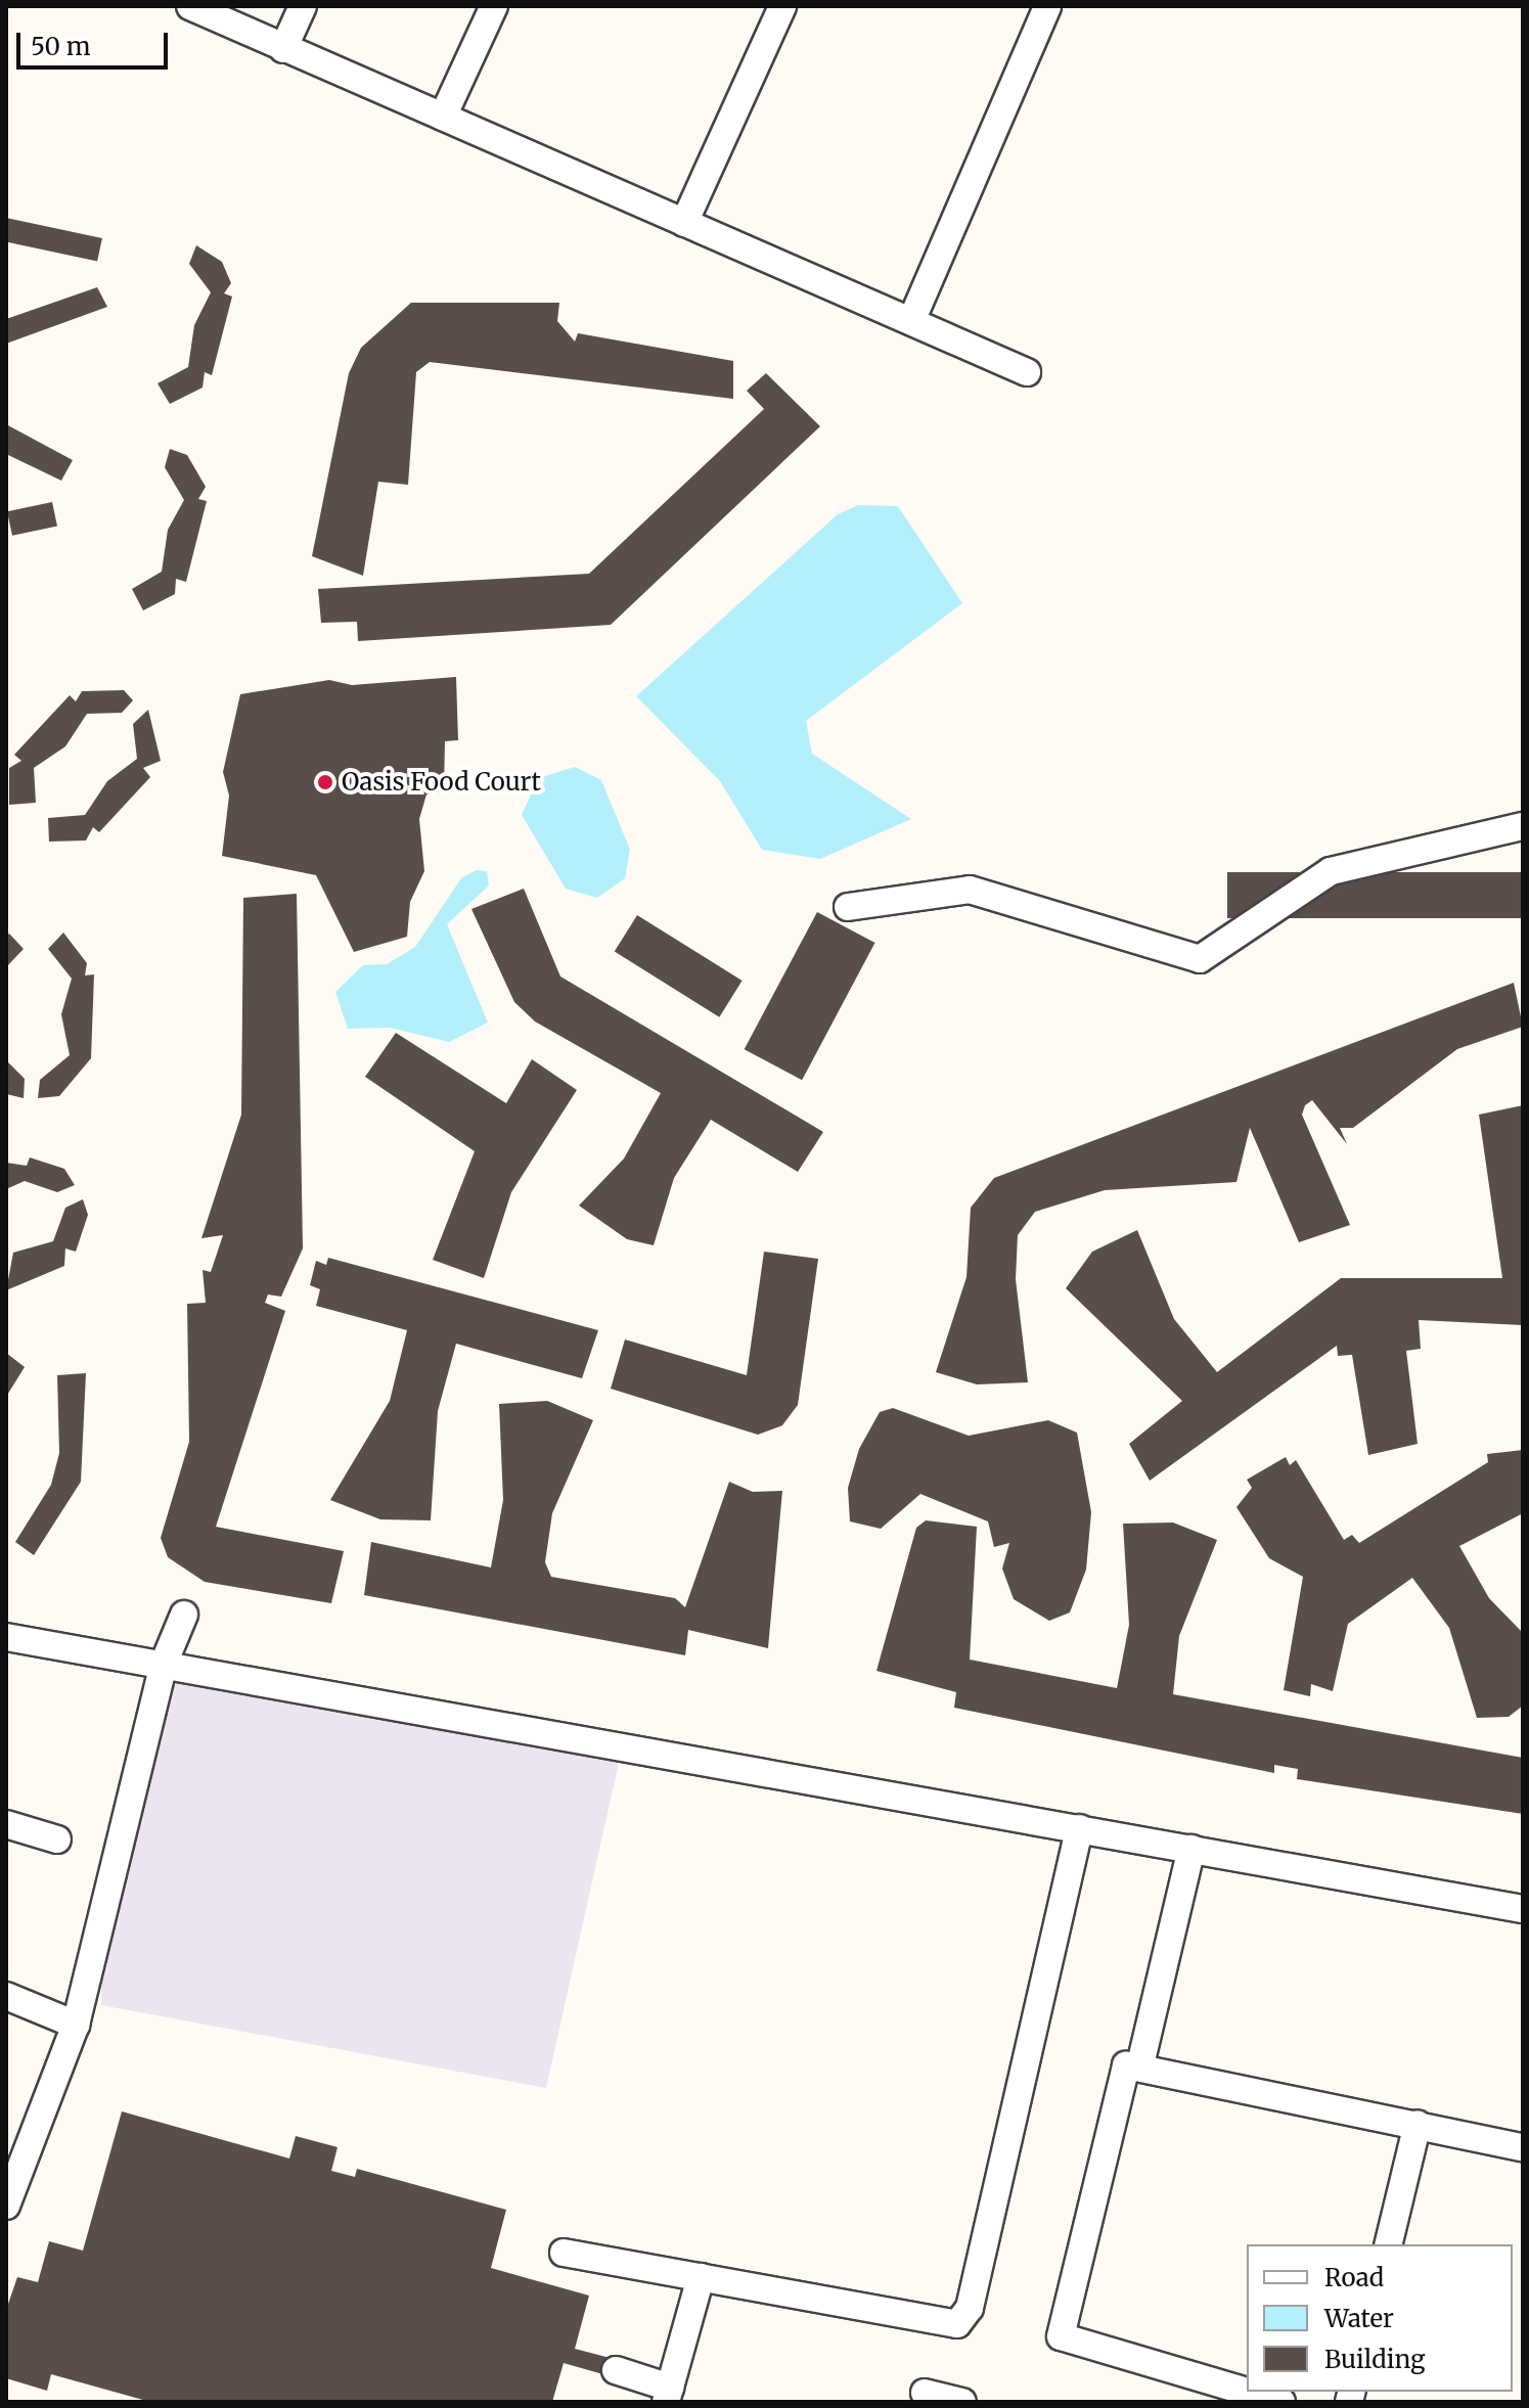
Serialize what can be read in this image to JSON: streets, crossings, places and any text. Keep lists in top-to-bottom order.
{
  "places": ["Oasis Food Court"],
  "legend": ["Road", "Water", "Building"],
  "scale_bar": "50 m"
}
